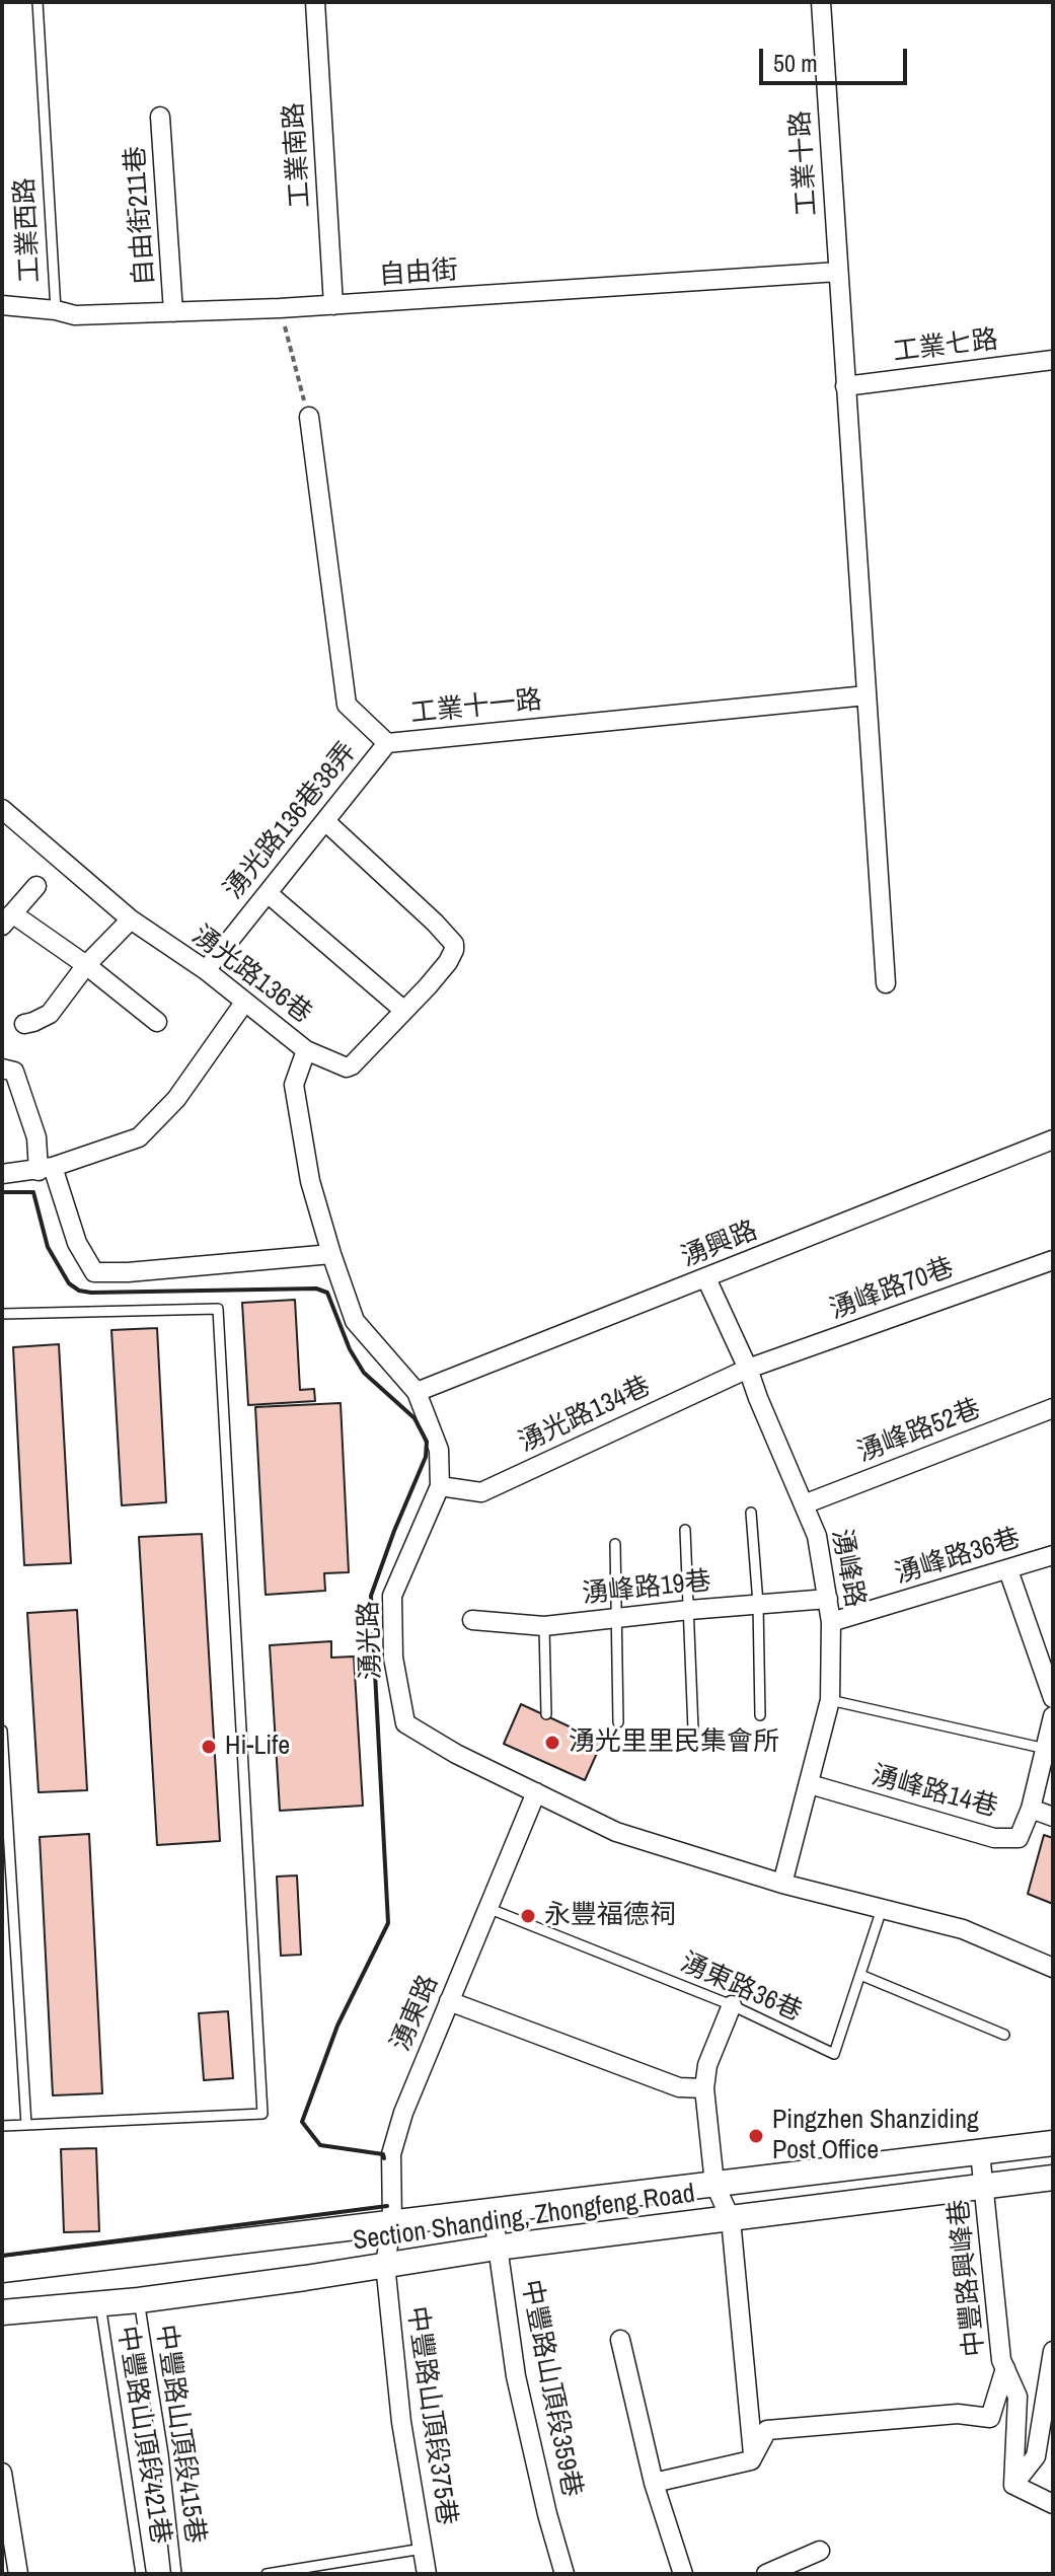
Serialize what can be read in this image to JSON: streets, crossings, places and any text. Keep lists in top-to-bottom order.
{
  "streets": {
    "main road": ["Section Shanding, Zhongfeng Road"],
    "street": [
      "工業南路",
      "工業十路",
      "自由街211巷",
      "自由街",
      "工業七路",
      "工業十一路",
      "湧光路136巷38弄",
      "湧光路136巷",
      "湧興路",
      "湧峰路70巷",
      "湧光路134巷",
      "湧峰路52巷",
      "湧峰路36巷",
      "湧峰路",
      "湧峰路19巷",
      "湧光路",
      "湧峰路14巷",
      "湧東路",
      "中豐路興峰巷",
      "中豐路山頂段359巷",
      "中豐路山頂段375巷"
    ],
    "lane": [
      "工業西路",
      "湧東路36巷",
      "中豐路山頂段415巷",
      "中豐路山頂段421巷"
    ]
  },
  "crossings": [
    ["工業南路", "自由街"],
    ["工業十路", "自由街"],
    ["工業十路", "工業七路"],
    ["工業十路", "工業十一路"],
    ["自由街211巷", "自由街"],
    ["工業西路", "自由街"],
    ["工業十一路", "湧光路136巷38弄"],
    ["湧光路136巷38弄", "湧光路136巷"],
    ["湧光路136巷", "湧光路"],
    ["湧興路", "湧峰路"],
    ["湧興路", "湧光路"],
    ["湧峰路70巷", "湧光路134巷"],
    ["湧峰路70巷", "湧峰路"],
    ["湧光路134巷", "湧峰路"],
    ["湧光路134巷", "湧光路"],
    ["湧峰路52巷", "湧峰路"],
    ["湧峰路36巷", "湧峰路"],
    ["湧峰路", "湧峰路19巷"],
    ["湧峰路", "湧光路"],
    ["湧峰路", "湧峰路14巷"],
    ["湧光路", "湧東路36巷"],
    ["湧光路", "湧東路"],
    ["湧東路36巷", "湧東路"],
    ["湧東路", "Section Shanding, Zhongfeng Road"],
    ["湧東路", "中豐路山頂段375巷"],
    ["Section Shanding, Zhongfeng Road", "中豐路興峰巷"],
    ["Section Shanding, Zhongfeng Road", "中豐路山頂段359巷"],
    ["Section Shanding, Zhongfeng Road", "中豐路山頂段375巷"],
    ["Section Shanding, Zhongfeng Road", "中豐路山頂段415巷"],
    ["Section Shanding, Zhongfeng Road", "中豐路山頂段421巷"]
  ],
  "places": [
    "湧光里里民集會所",
    "Hi-Life",
    "永豐福德祠",
    "Pingzhen Shanziding Post Office"
  ],
  "scale_bar": "50 m"
}
